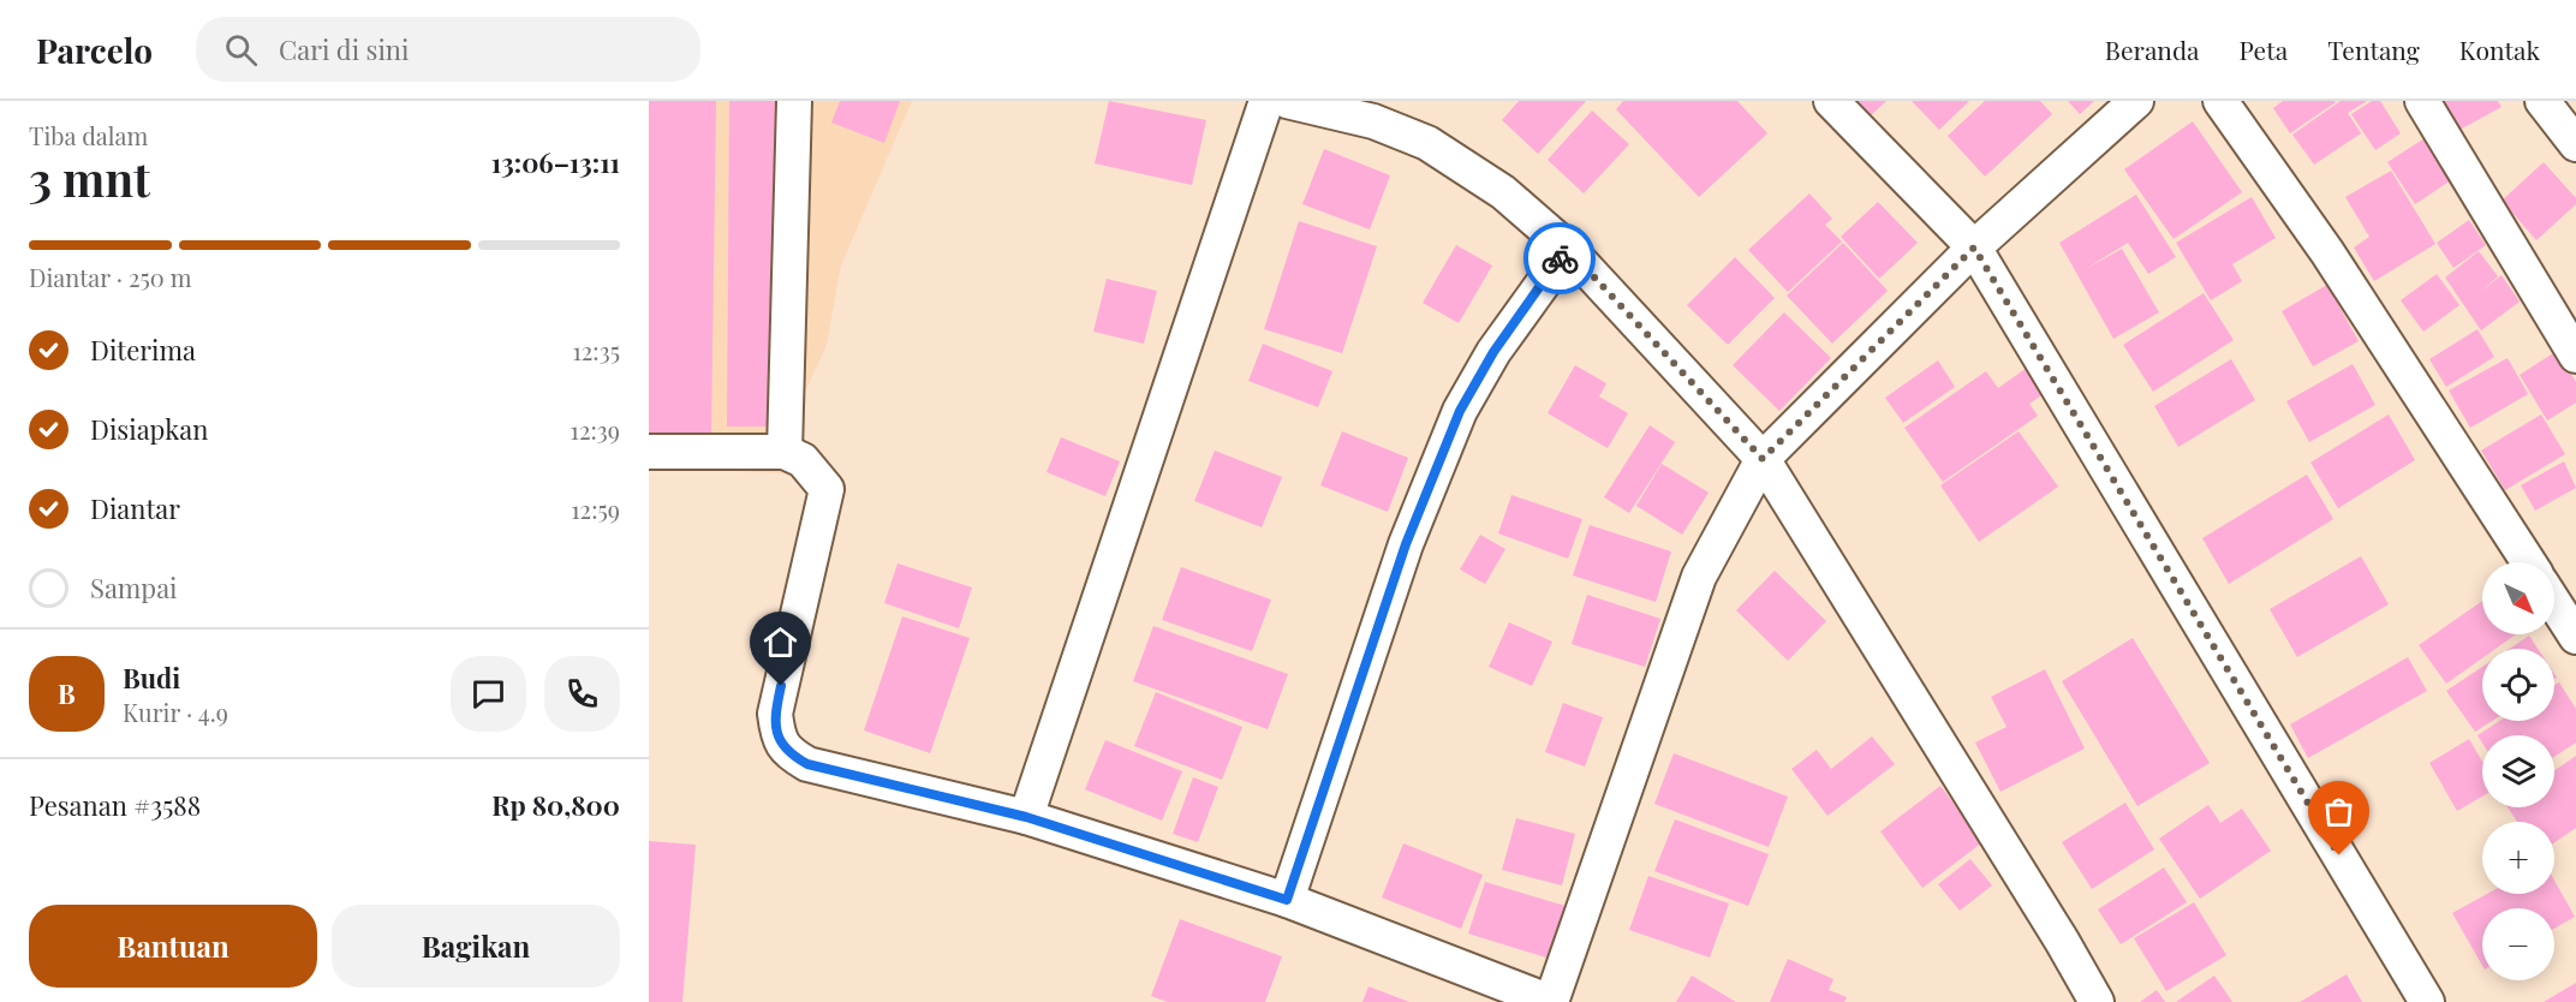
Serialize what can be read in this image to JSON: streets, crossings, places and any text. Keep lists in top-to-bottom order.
{
  "north": "bottom right",
  "page": {
    "header": "Parcelo",
    "search": "Cari di sini",
    "nav": [
      "Beranda",
      "Peta",
      "Tentang",
      "Kontak"
    ],
    "heading": ["3 mnt", "Tiba dalam", "13:06–13:11"],
    "panel": [
      "Budi",
      "Kurir · 4.9",
      "Pesanan #3588",
      "Rp 80,800"
    ],
    "bar": "Diantar · 250 m",
    "list": [
      ["Diterima", "12:35"],
      ["Disiapkan", "12:39"],
      ["Diantar", "12:59"],
      "Sampai"
    ],
    "map_buttons": ["+", "−"],
    "round": "B",
    "buttons": ["Bantuan", "Bagikan"]
  }
}
